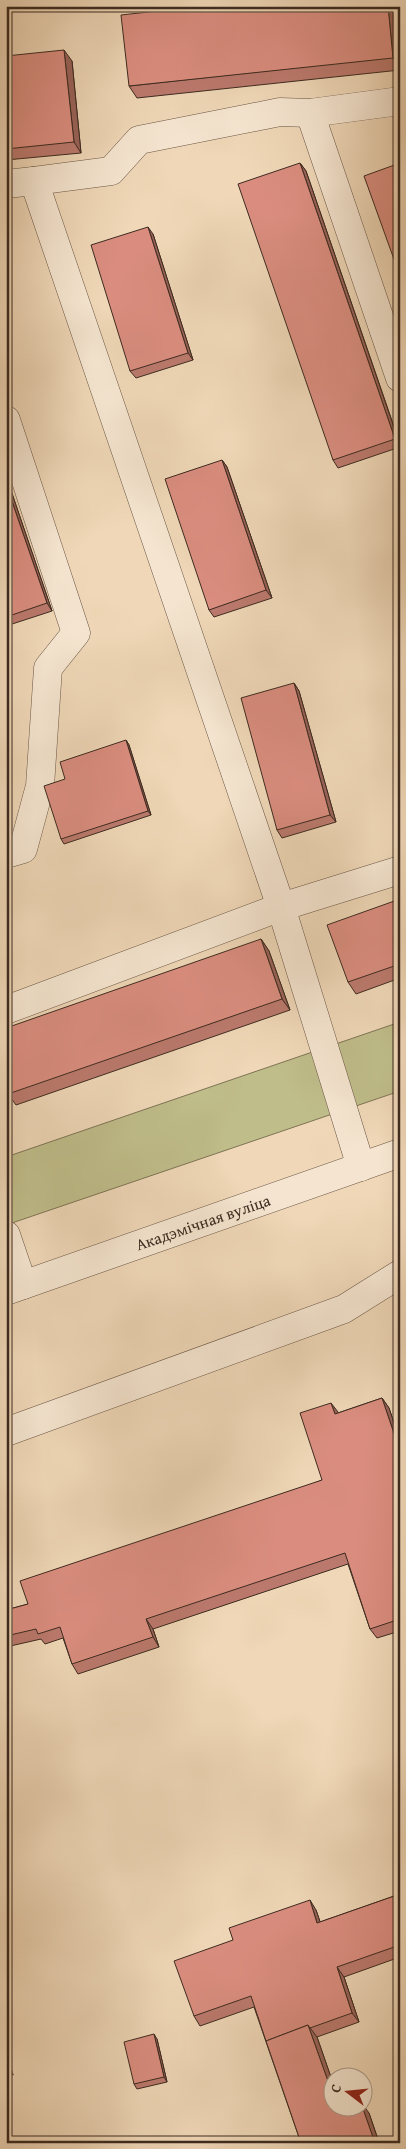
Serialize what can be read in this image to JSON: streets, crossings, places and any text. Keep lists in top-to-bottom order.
{
  "streets": {
    "street": ["Акадэмічная вуліца"]
  },
  "north": "left"
}
